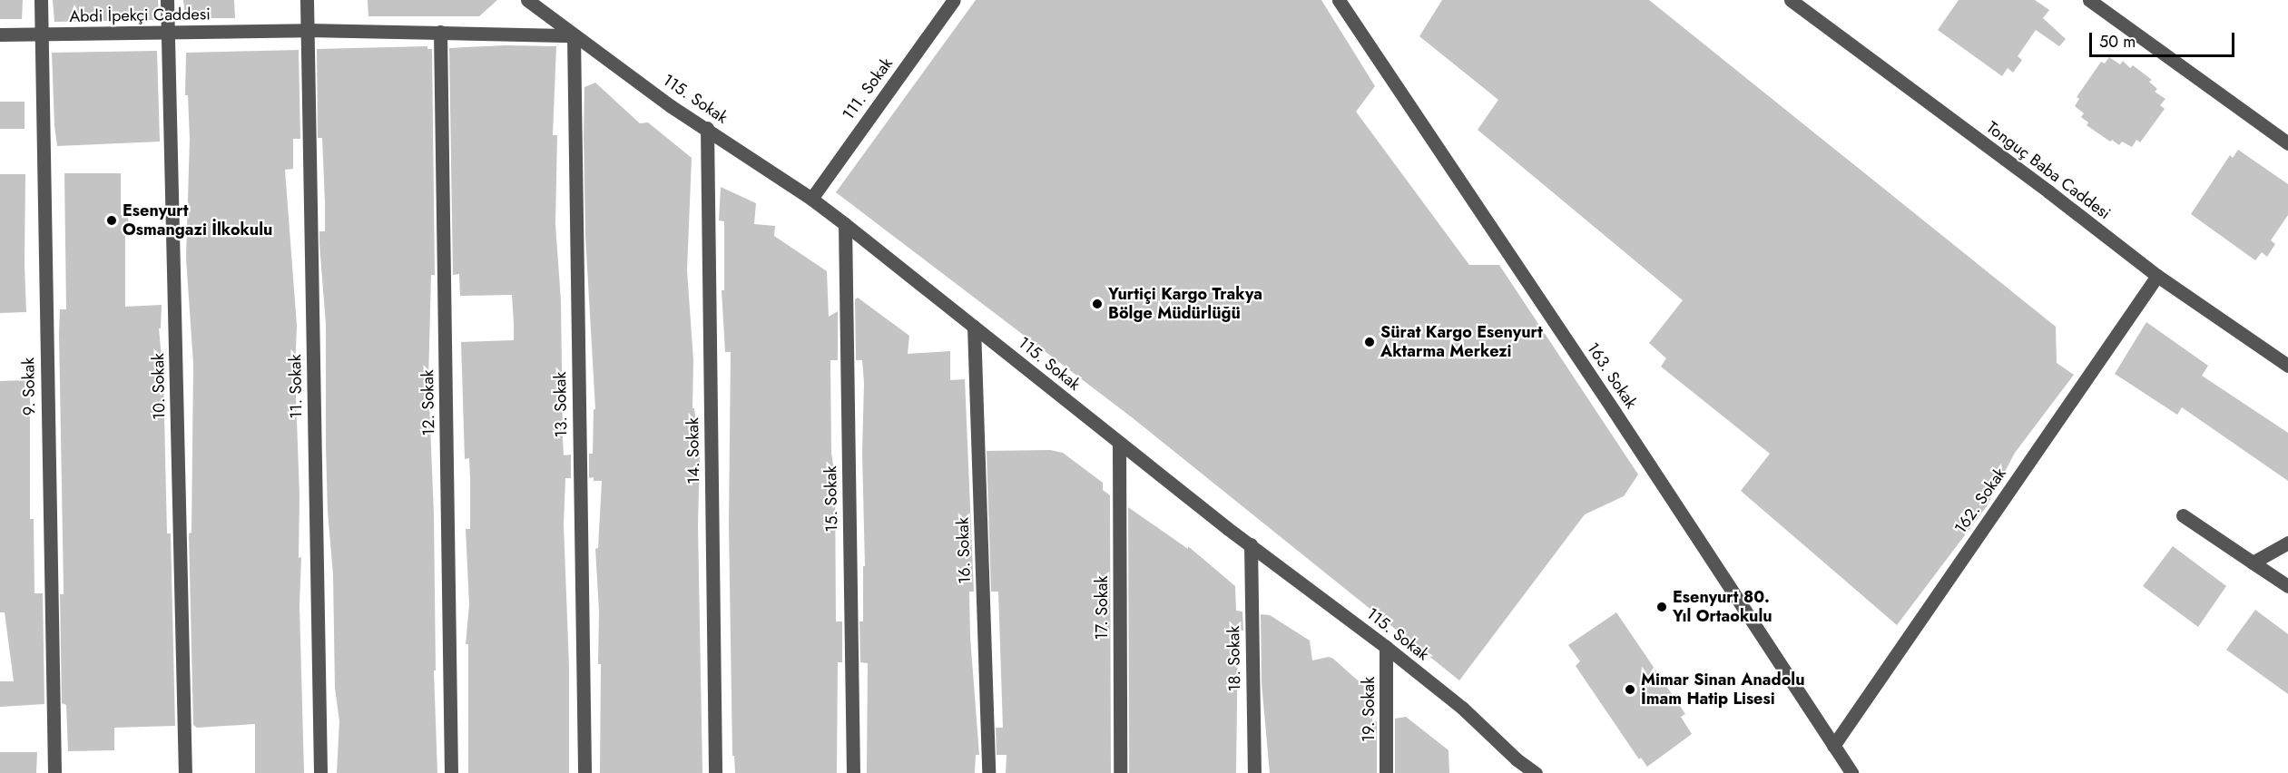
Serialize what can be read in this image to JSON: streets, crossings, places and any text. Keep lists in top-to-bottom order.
{
  "streets": {
    "street": [
      "Abdi İpekçi Caddesi",
      "111. Sokak",
      "115. Sokak",
      "Tonguç Baba Caddesi",
      "163. Sokak",
      "9. Sokak",
      "10. Sokak",
      "11. Sokak",
      "12. Sokak",
      "13. Sokak",
      "14. Sokak",
      "15. Sokak",
      "162. Sokak",
      "16. Sokak",
      "17. Sokak",
      "18. Sokak",
      "19. Sokak"
    ]
  },
  "crossings": [
    ["Abdi İpekçi Caddesi", "115. Sokak"],
    ["Abdi İpekçi Caddesi", "9. Sokak"],
    ["Abdi İpekçi Caddesi", "10. Sokak"],
    ["Abdi İpekçi Caddesi", "11. Sokak"],
    ["Abdi İpekçi Caddesi", "12. Sokak"],
    ["Abdi İpekçi Caddesi", "13. Sokak"],
    ["111. Sokak", "115. Sokak"],
    ["115. Sokak", "13. Sokak"],
    ["115. Sokak", "14. Sokak"],
    ["115. Sokak", "15. Sokak"],
    ["115. Sokak", "16. Sokak"],
    ["115. Sokak", "17. Sokak"],
    ["115. Sokak", "18. Sokak"],
    ["115. Sokak", "19. Sokak"],
    ["Tonguç Baba Caddesi", "162. Sokak"],
    ["163. Sokak", "162. Sokak"]
  ],
  "places": [
    "Esenyurt Osmangazi İlkokulu",
    "Yurtiçi Kargo Trakya Bölge Müdürlüğü",
    "Sürat Kargo Esenyurt Aktarma Merkezi",
    "Esenyurt 80. Yıl Ortaokulu",
    "Mimar Sinan Anadolu İmam Hatip Lisesi"
  ],
  "scale_bar": "50 m"
}
